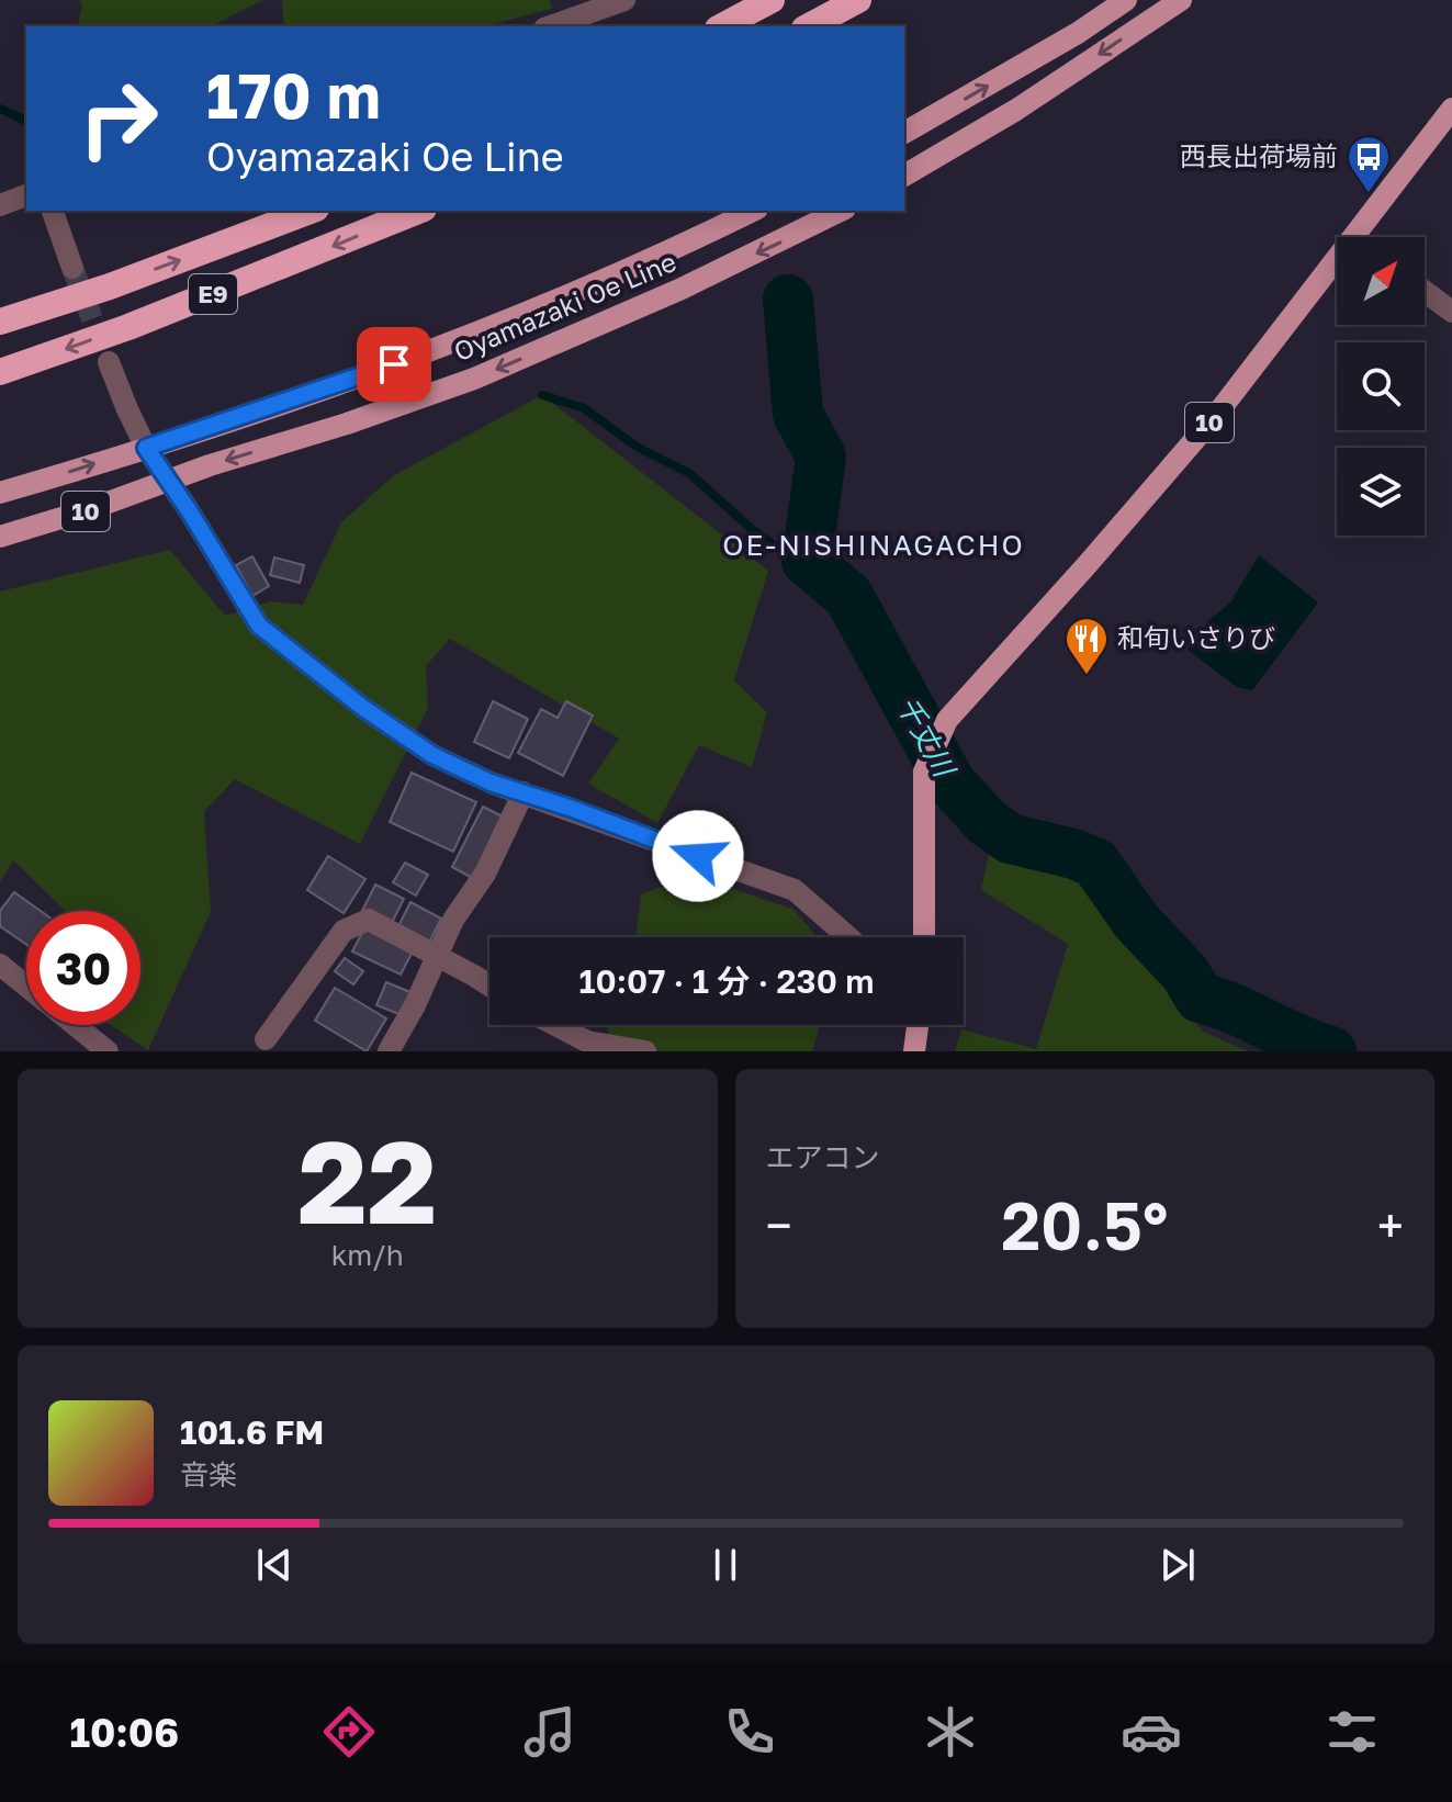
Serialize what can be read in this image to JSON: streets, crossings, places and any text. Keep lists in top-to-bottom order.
{
  "streets": {
    "highway": ["E9"],
    "main road": ["Oyamazaki Oe Line", "10"]
  },
  "districts": ["OE-NISHINAGACHO"],
  "water": ["千丈川"],
  "places": {
    "bus stop": ["西長出荷場前"],
    "restaurant": ["和旬いさりび"]
  },
  "north": "top right",
  "page": {
    "turn": ["170 m", "Oyamazaki Oe Line"],
    "limit": "30",
    "trip": "10:07 · 1 分 · 230 m",
    "tile": [
      ["22", "km/h"],
      "エアコン"
    ],
    "heat": ["−", "20.5°", "+"],
    "song": ["101.6 FM", "音楽"],
    "tabs": "10:06"
  }
}
